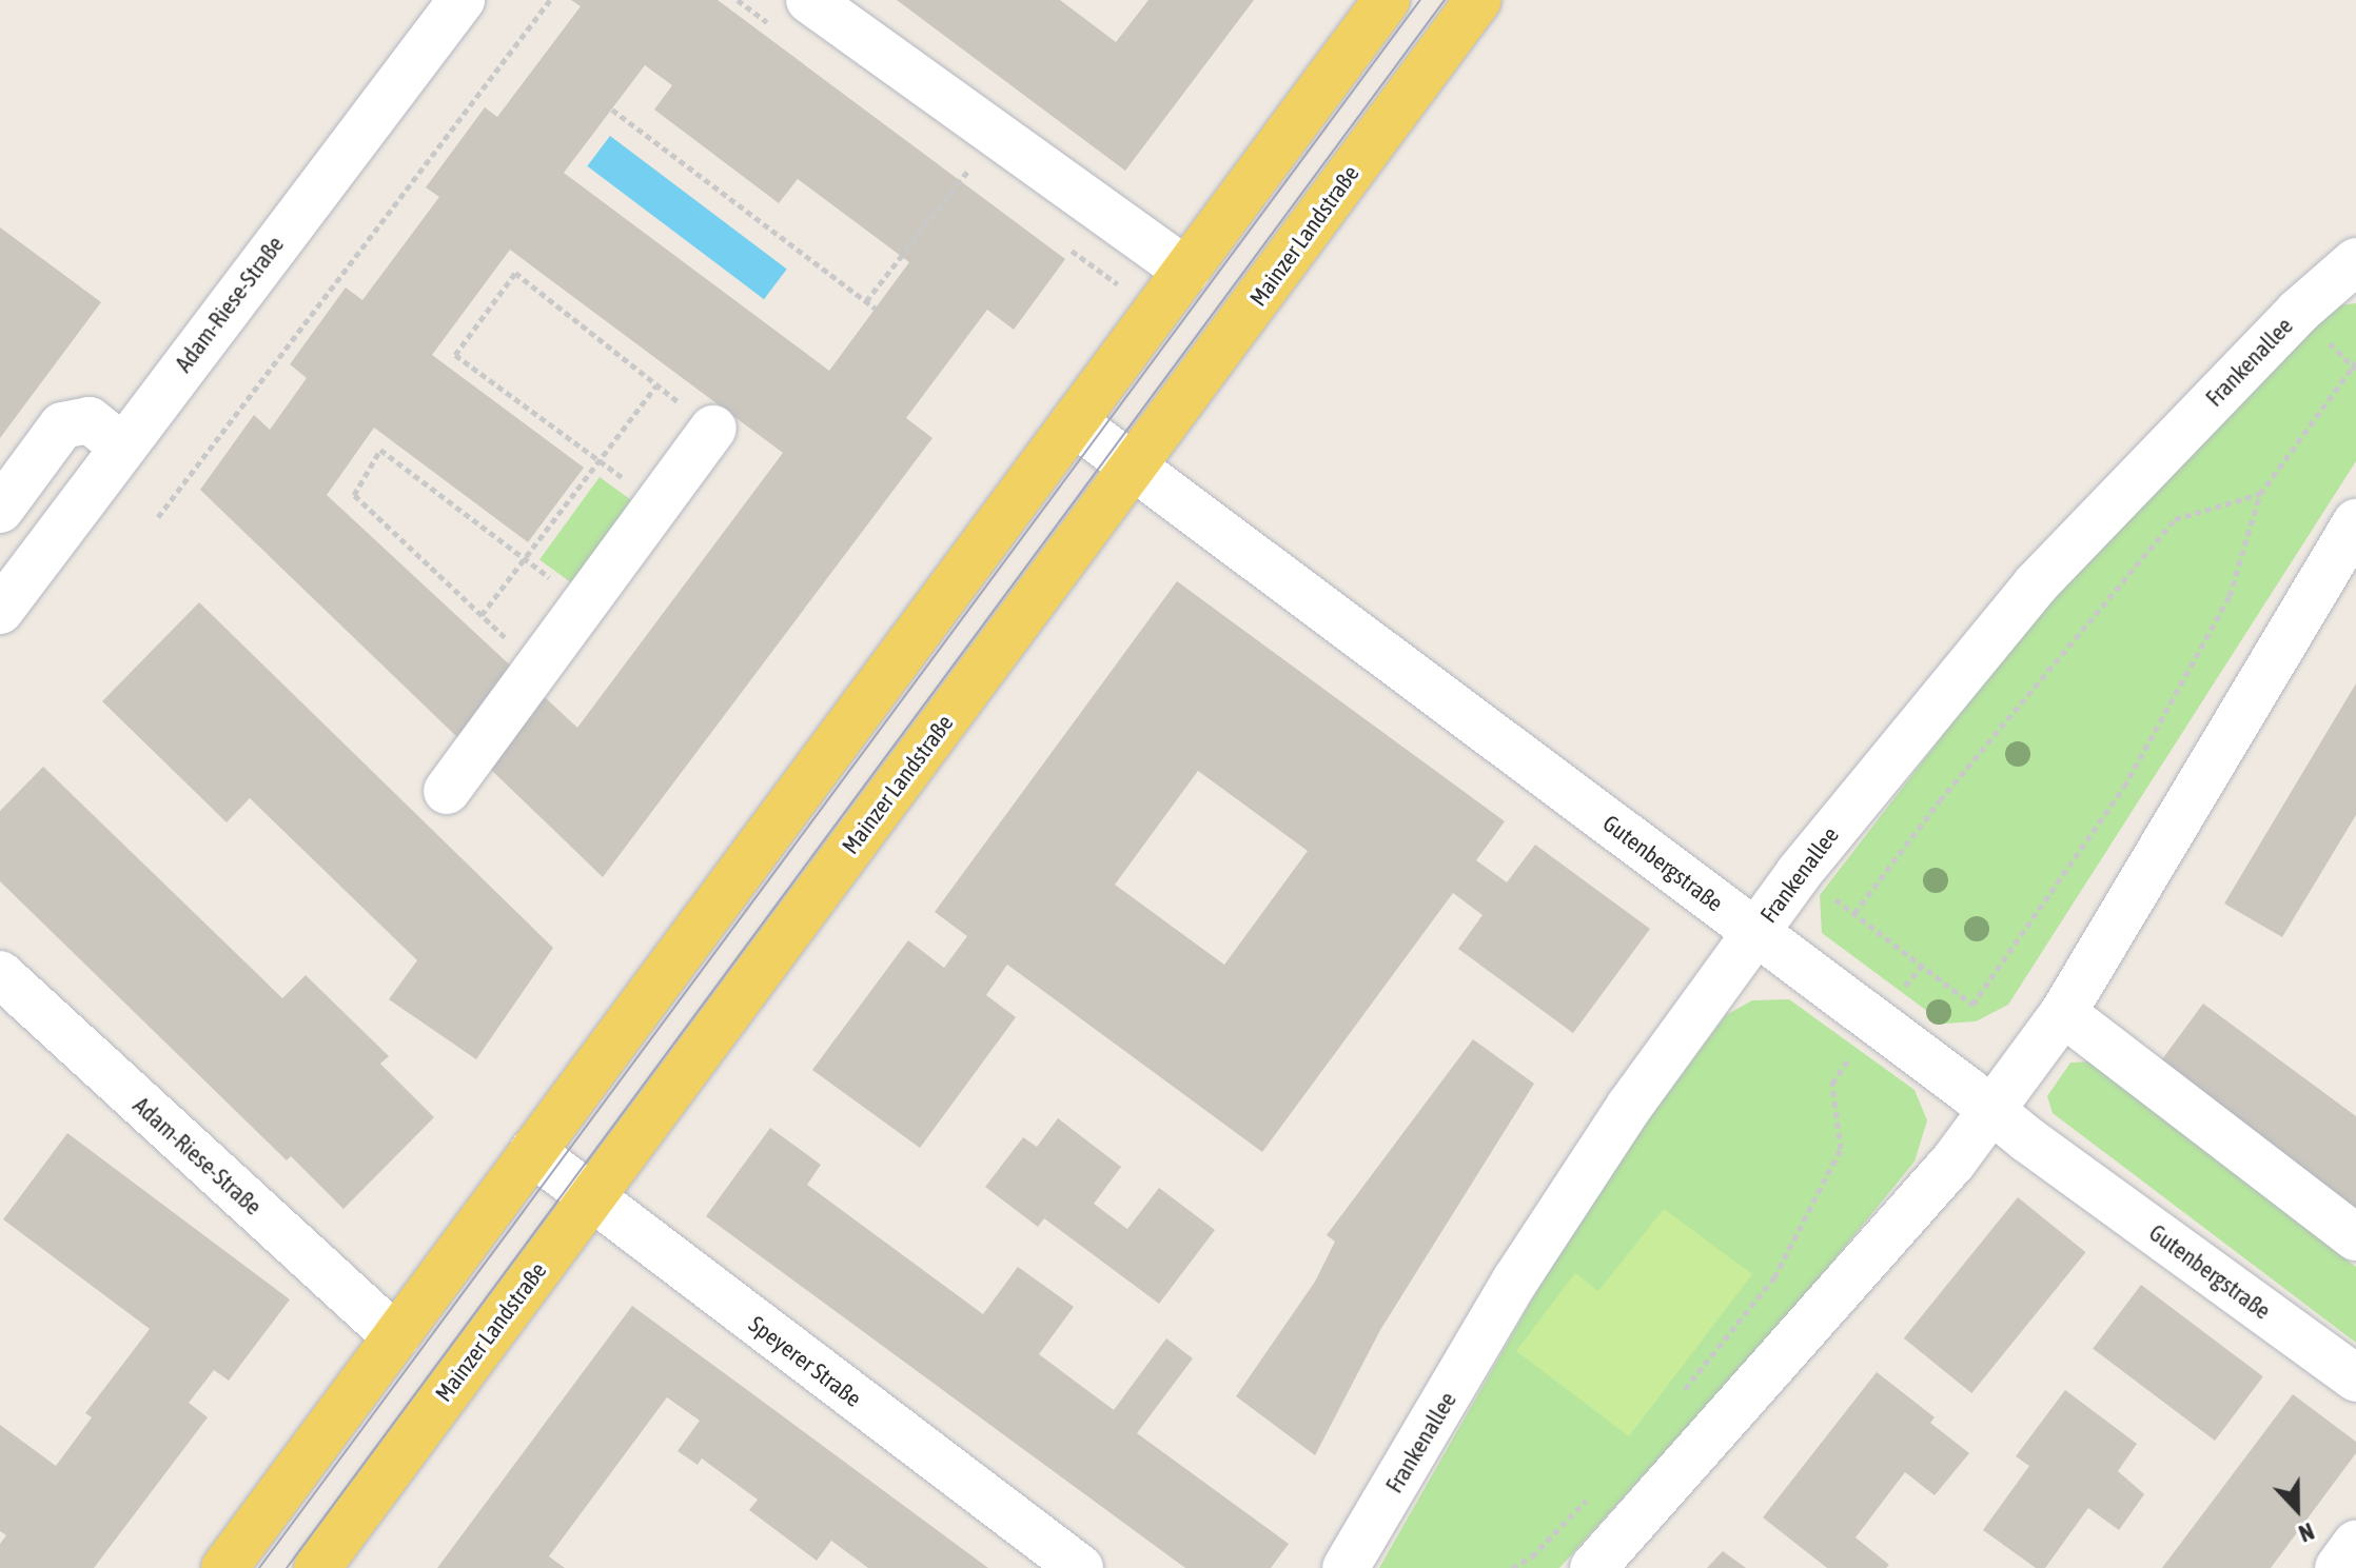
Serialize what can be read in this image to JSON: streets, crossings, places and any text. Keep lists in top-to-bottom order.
{
  "streets": {
    "main road": ["Mainzer Landstraße"],
    "street": [
      "Adam-Riese-Straße",
      "Frankenallee",
      "Gutenbergstraße",
      "Speyerer Straße"
    ]
  },
  "crossings": [
    ["Mainzer Landstraße", "Gutenbergstraße"],
    ["Mainzer Landstraße", "Speyerer Straße"],
    ["Frankenallee", "Gutenbergstraße"]
  ],
  "north": "bottom"
}
